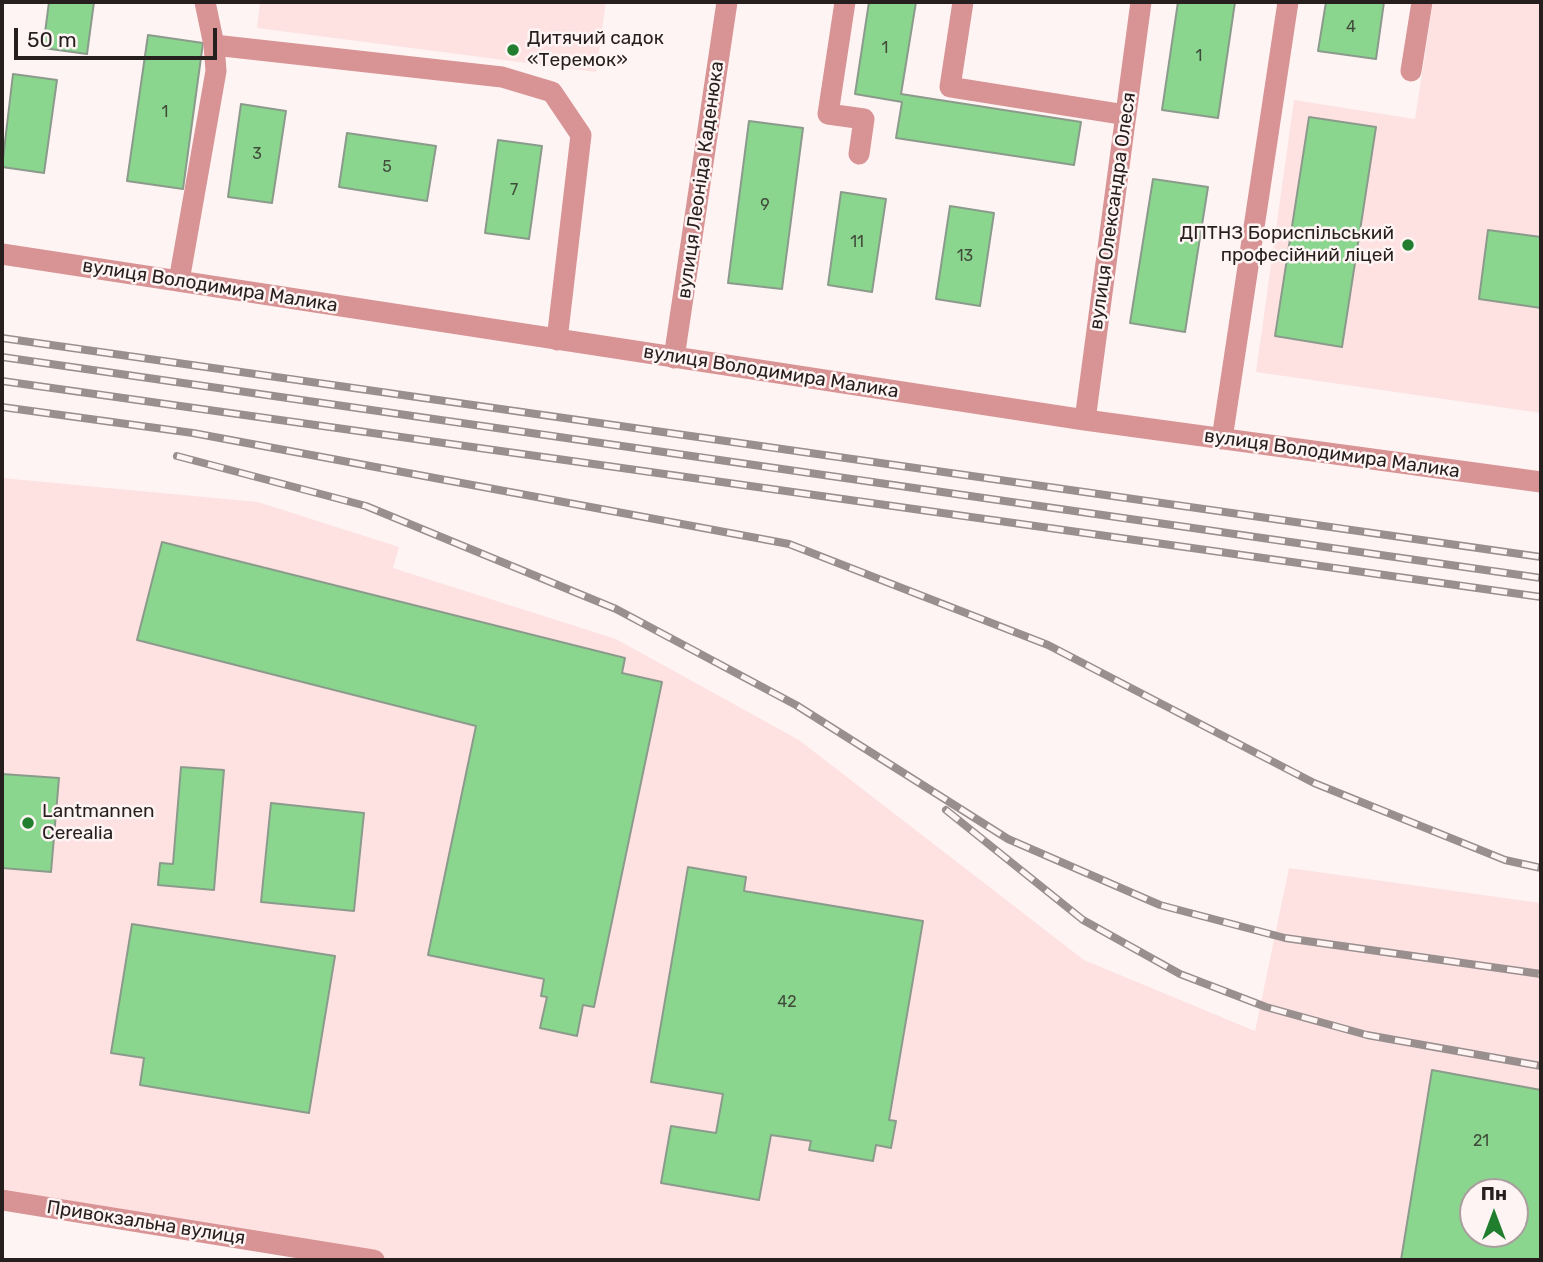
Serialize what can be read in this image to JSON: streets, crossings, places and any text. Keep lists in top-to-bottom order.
{
  "streets": {
    "street": [
      "вулиця Леоніда Каденюка",
      "вулиця Олександра Олеся",
      "вулиця Володимира Малика",
      "Привокзальна вулиця"
    ]
  },
  "crossings": [
    ["вулиця Леоніда Каденюка", "вулиця Володимира Малика"],
    ["вулиця Олександра Олеся", "вулиця Володимира Малика"]
  ],
  "places": ["Дитячий садок «Теремок»", "ДПТНЗ Бориспільський професійний ліцей", "Lantmannen Cerealia"],
  "house_numbers": [
    "4",
    "1",
    "1",
    "1",
    "3",
    "5",
    "7",
    "9",
    "11",
    "13",
    "42",
    "21"
  ],
  "scale_bar": "50 m",
  "north": "top"
}
